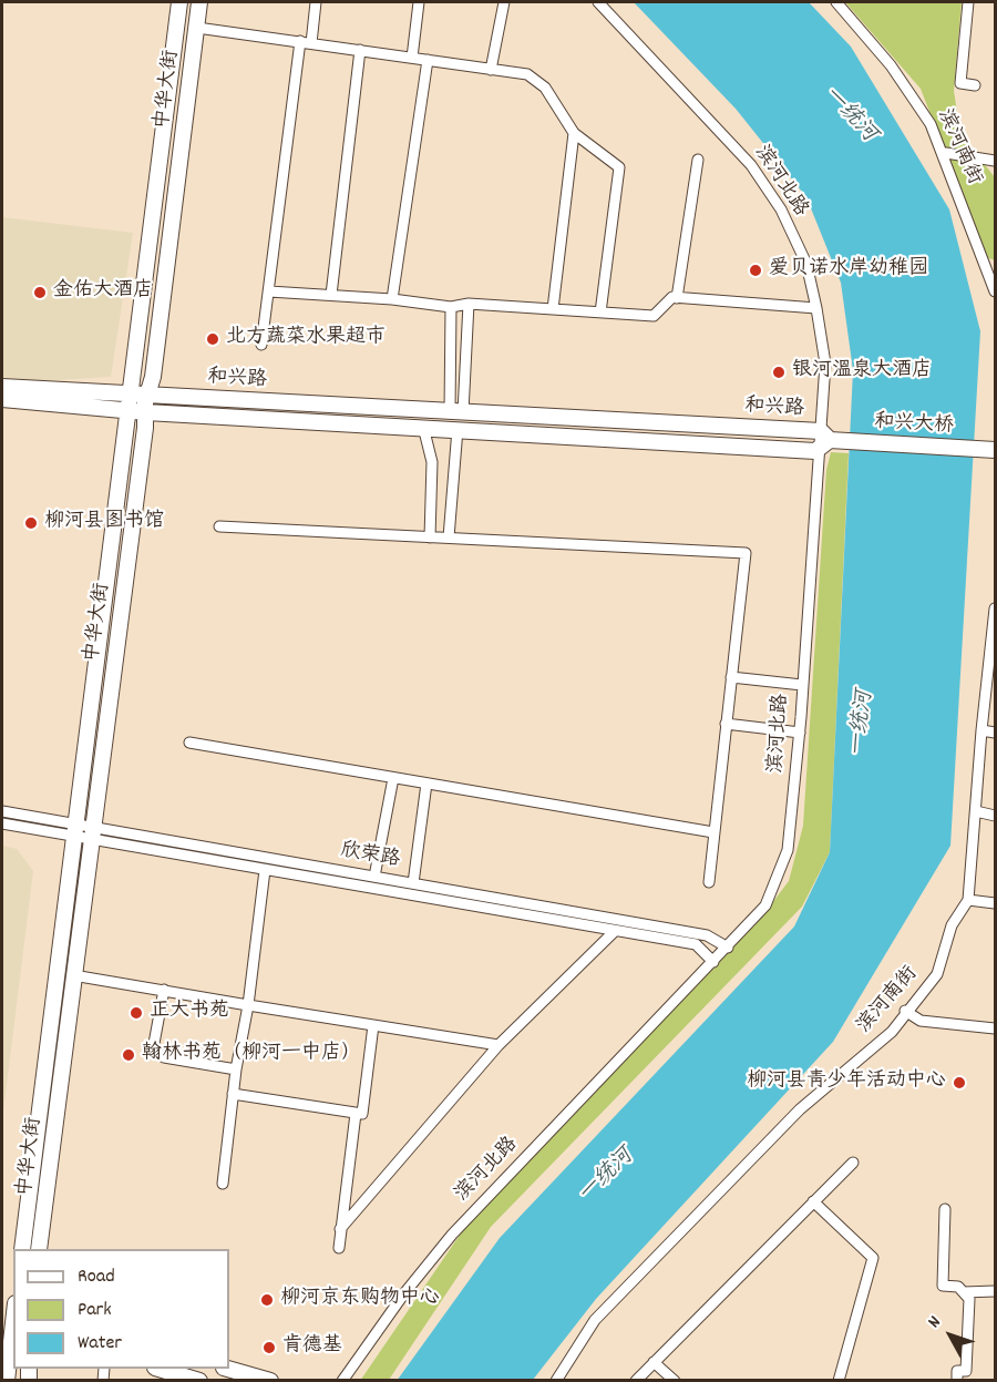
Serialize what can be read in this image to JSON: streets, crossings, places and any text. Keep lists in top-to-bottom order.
{
  "streets": {
    "main road": ["中华大街", "和兴路", "和兴大桥"],
    "street": ["滨河南街", "滨河北路", "欣荣路"]
  },
  "crossings": [
    ["中华大街", "和兴路"],
    ["中华大街", "欣荣路"],
    ["滨河北路", "和兴路"],
    ["滨河北路", "和兴大桥"],
    ["滨河北路", "欣荣路"],
    ["和兴路", "和兴大桥"]
  ],
  "water": ["一统河"],
  "places": [
    "爱贝诺水岸幼稚园",
    "金佑大酒店",
    "北方蔬菜水果超市",
    "银河温泉大酒店",
    "柳河县图书馆",
    "正大书苑",
    "翰林书苑（柳河一中店）",
    "柳河县青少年活动中心",
    "柳河京东购物中心",
    "肯德基"
  ],
  "legend": ["Road", "Park", "Water"],
  "north": "top left"
}
